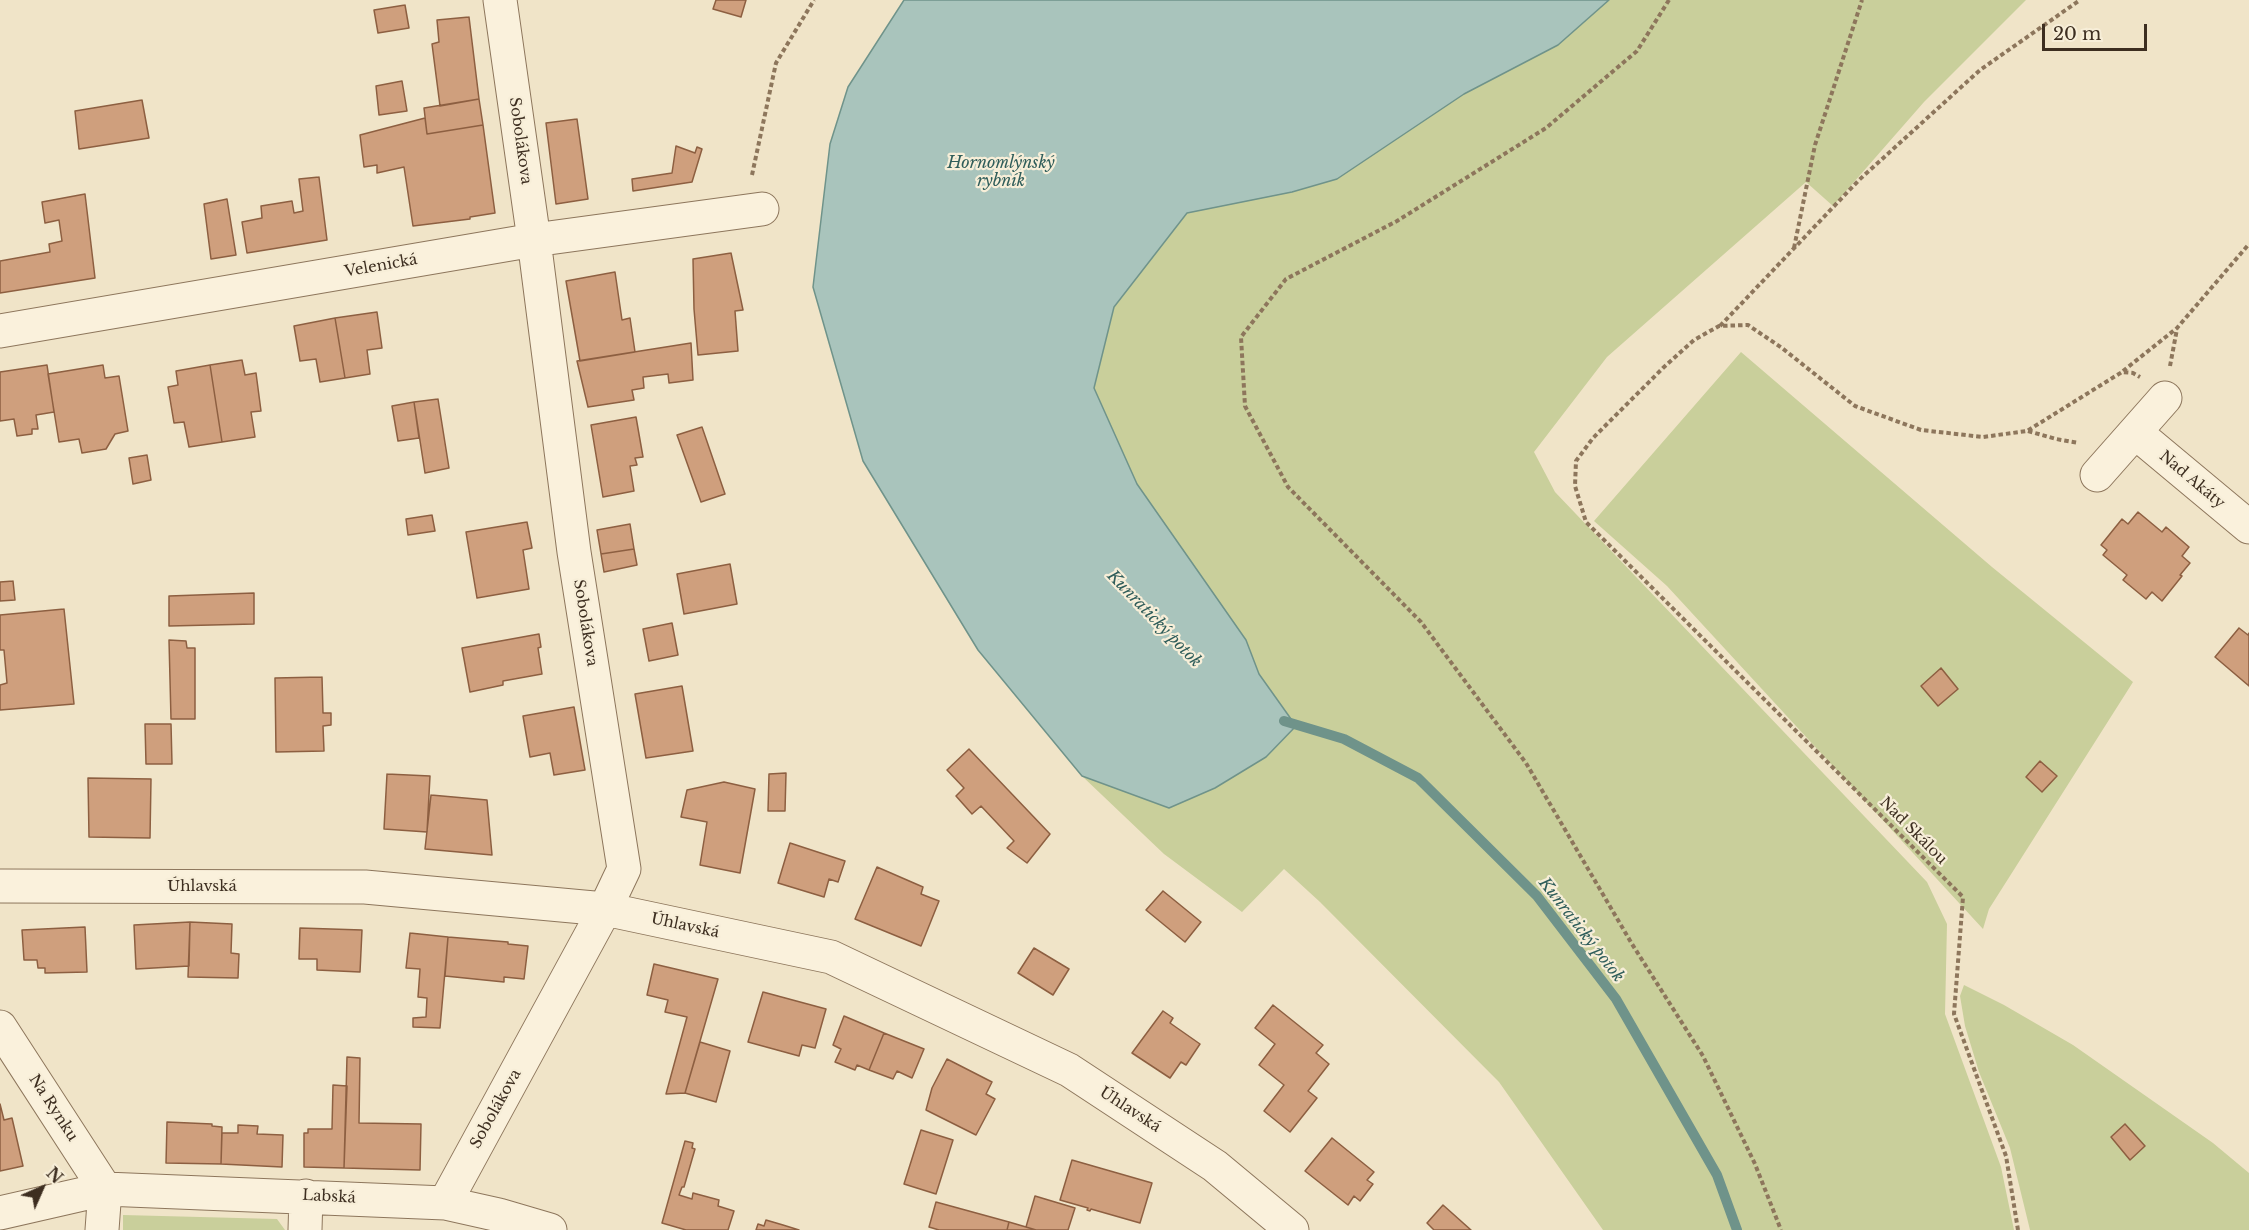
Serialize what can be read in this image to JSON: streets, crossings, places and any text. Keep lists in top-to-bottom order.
{
  "streets": {
    "street": [
      "Sobolákova",
      "Velenická",
      "Nad Akáty",
      "Úhlavská",
      "Na Rynku",
      "Labská"
    ],
    "path": ["Nad Skálou"]
  },
  "crossings": [
    ["Sobolákova", "Velenická"],
    ["Sobolákova", "Úhlavská"],
    ["Sobolákova", "Labská"],
    ["Na Rynku", "Labská"]
  ],
  "water": ["Hornomlýnský rybník", "Kunratický potok"],
  "scale_bar": "20 m",
  "north": "top right"
}
